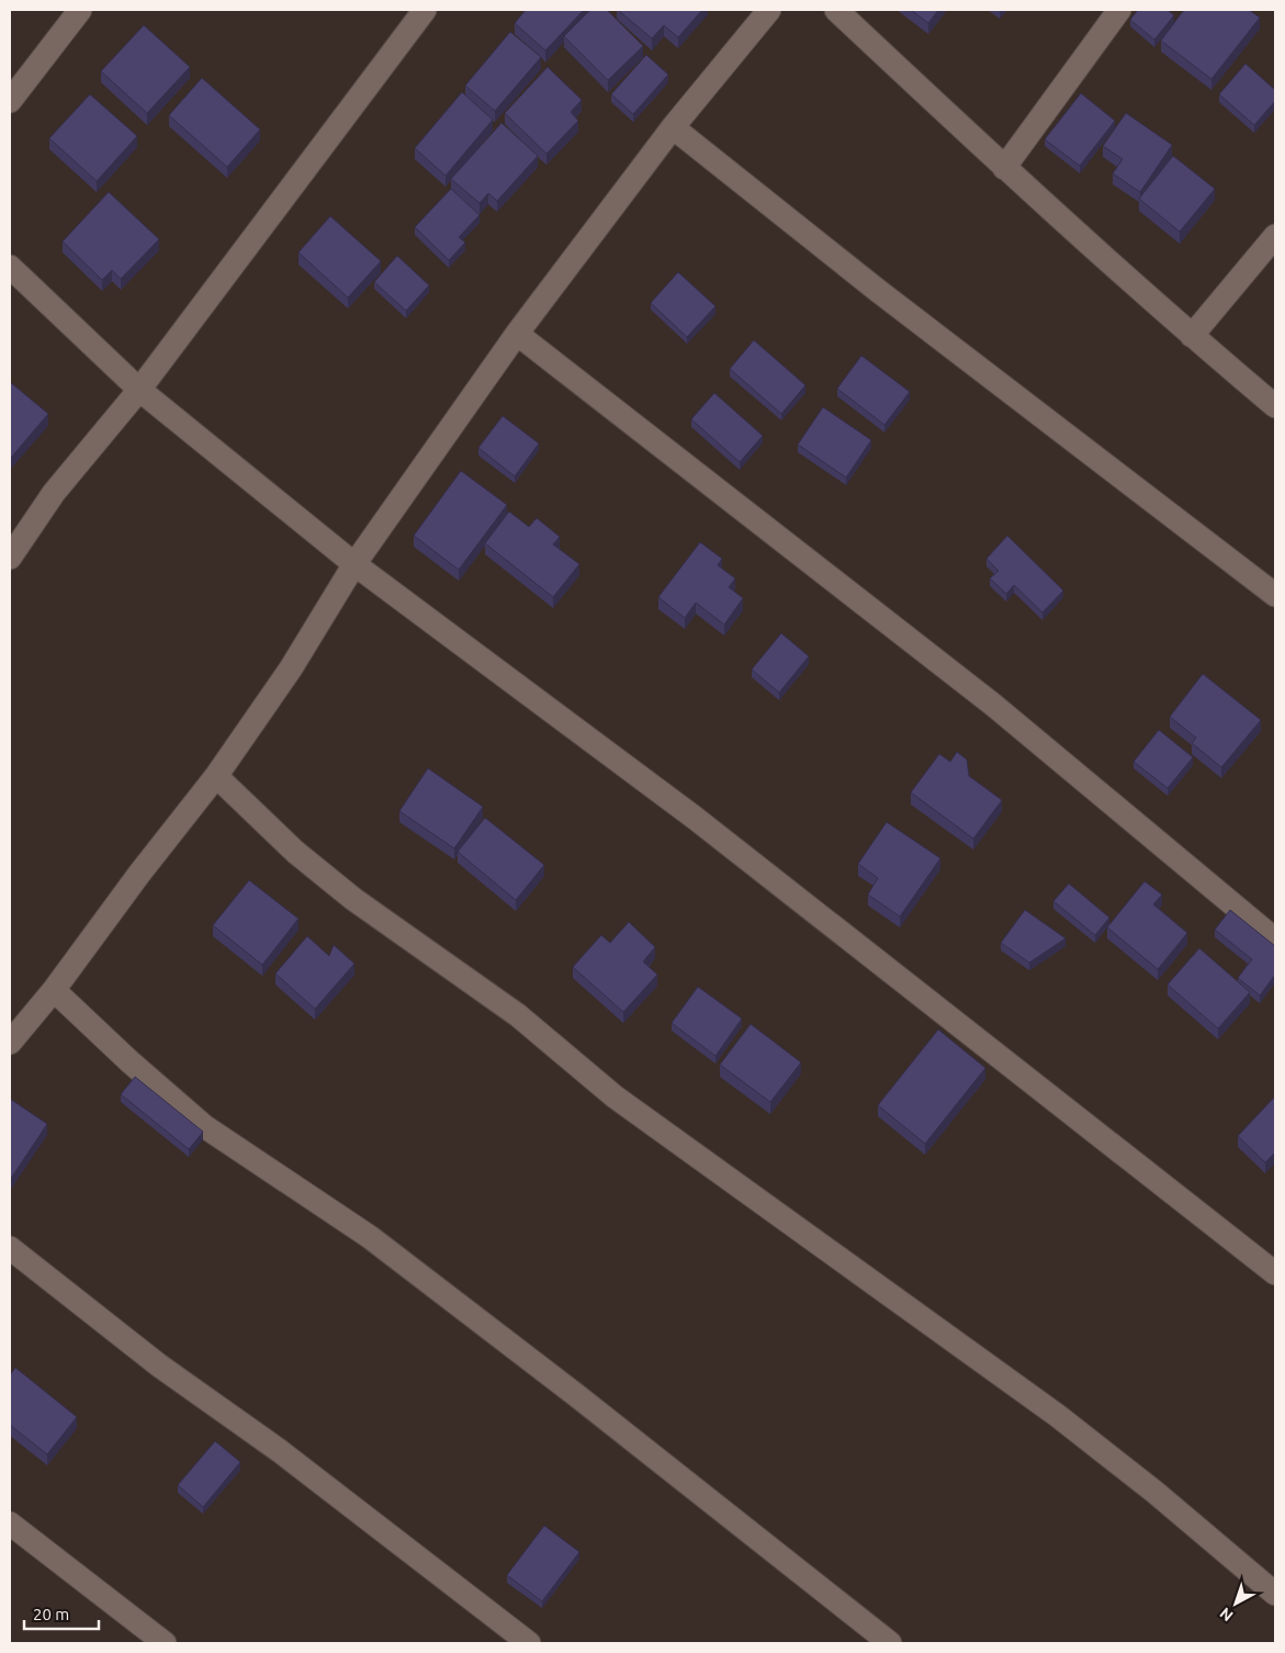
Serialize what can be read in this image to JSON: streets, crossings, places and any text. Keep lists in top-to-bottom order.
{
  "scale_bar": "20 m",
  "north": "bottom left"
}
